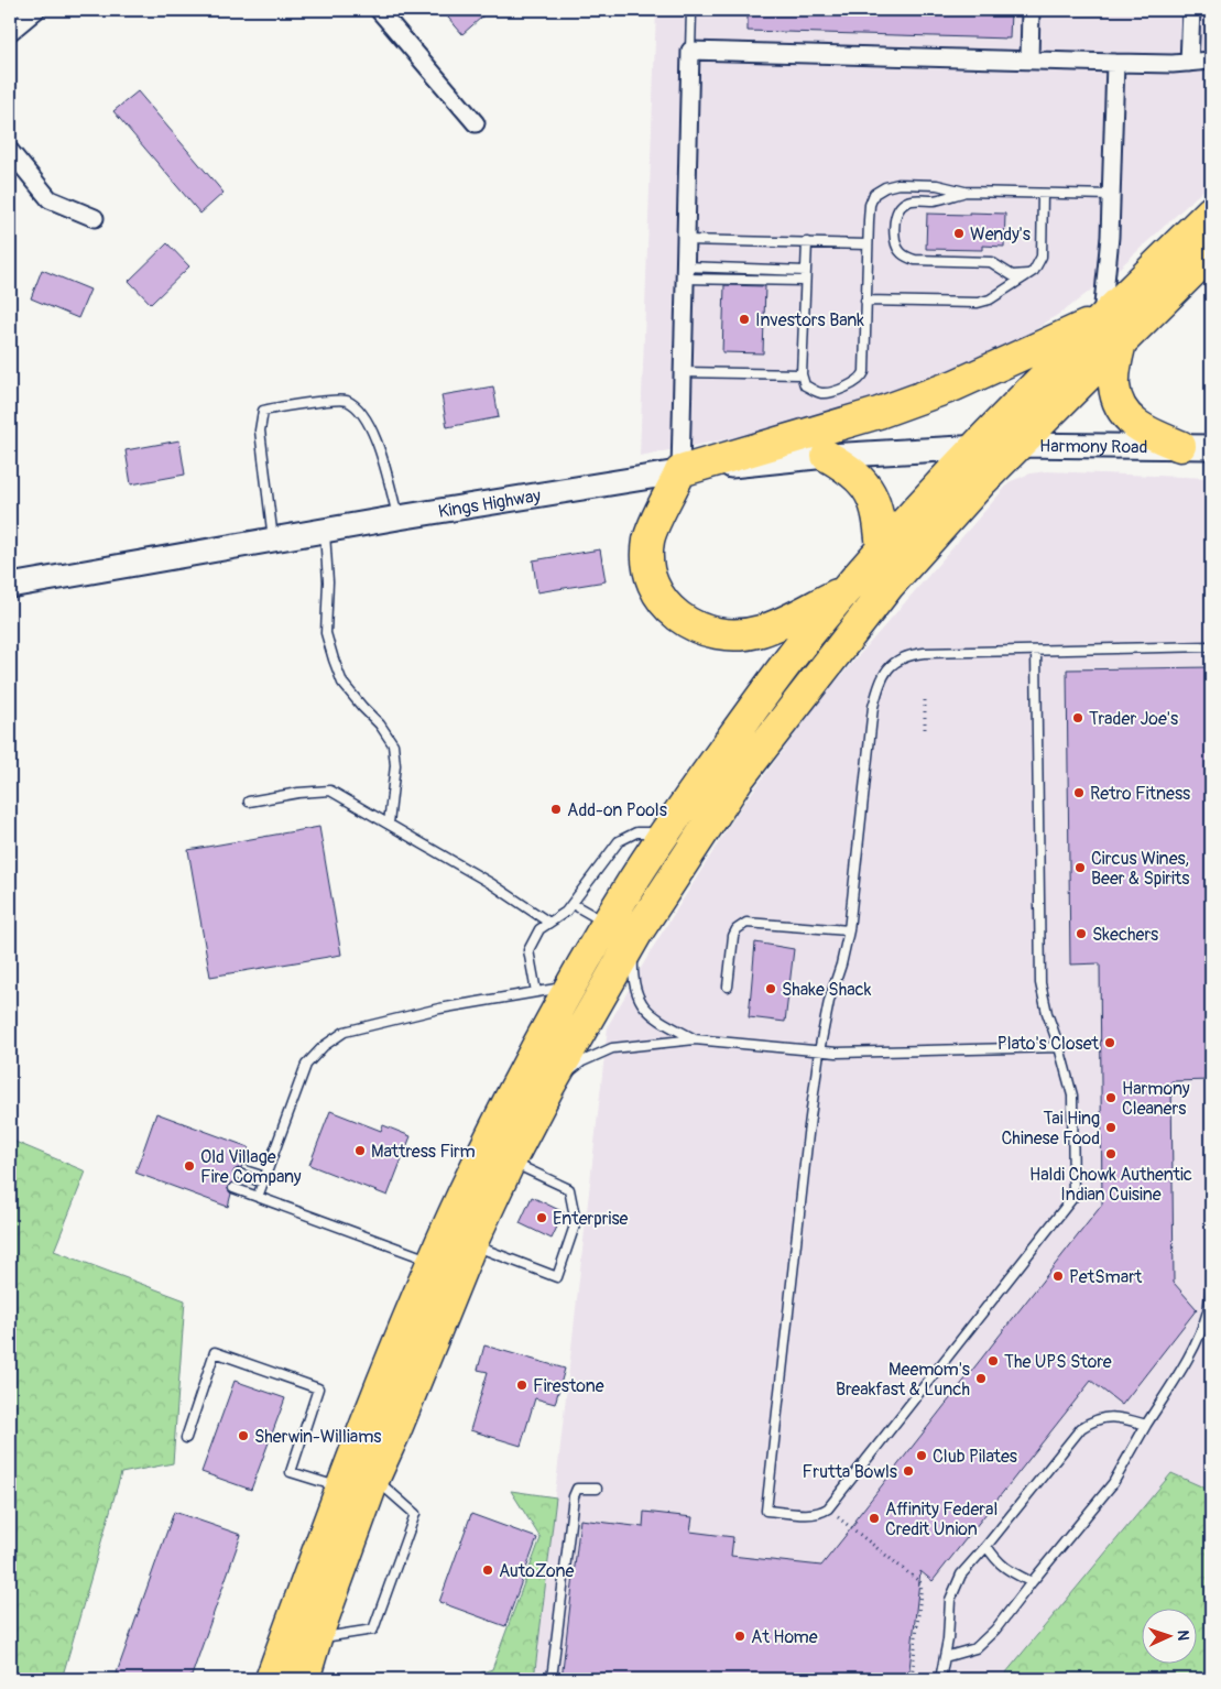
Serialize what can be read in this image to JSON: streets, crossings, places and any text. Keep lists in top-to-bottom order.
{
  "streets": {
    "street": ["Harmony Road", "Kings Highway"]
  },
  "crossings": [
    ["Harmony Road", "Kings Highway"]
  ],
  "places": [
    "Wendy's",
    "Investors Bank",
    "Trader Joe's",
    "Retro Fitness",
    "Add-on Pools",
    "Circus Wines, Beer & Spirits",
    "Skechers",
    "Shake Shack",
    "Plato's Closet",
    "Harmony Cleaners",
    "Tai Hing Chinese Food",
    "Mattress Firm",
    "Haldi Chowk Authentic Indian Cuisine",
    "Old Village Fire Company",
    "Enterprise",
    "PetSmart",
    "The UPS Store",
    "Meemom's Breakfast & Lunch",
    "Firestone",
    "Sherwin-Williams",
    "Club Pilates",
    "Frutta Bowls",
    "Affinity Federal Credit Union",
    "AutoZone",
    "At Home"
  ],
  "north": "right"
}
